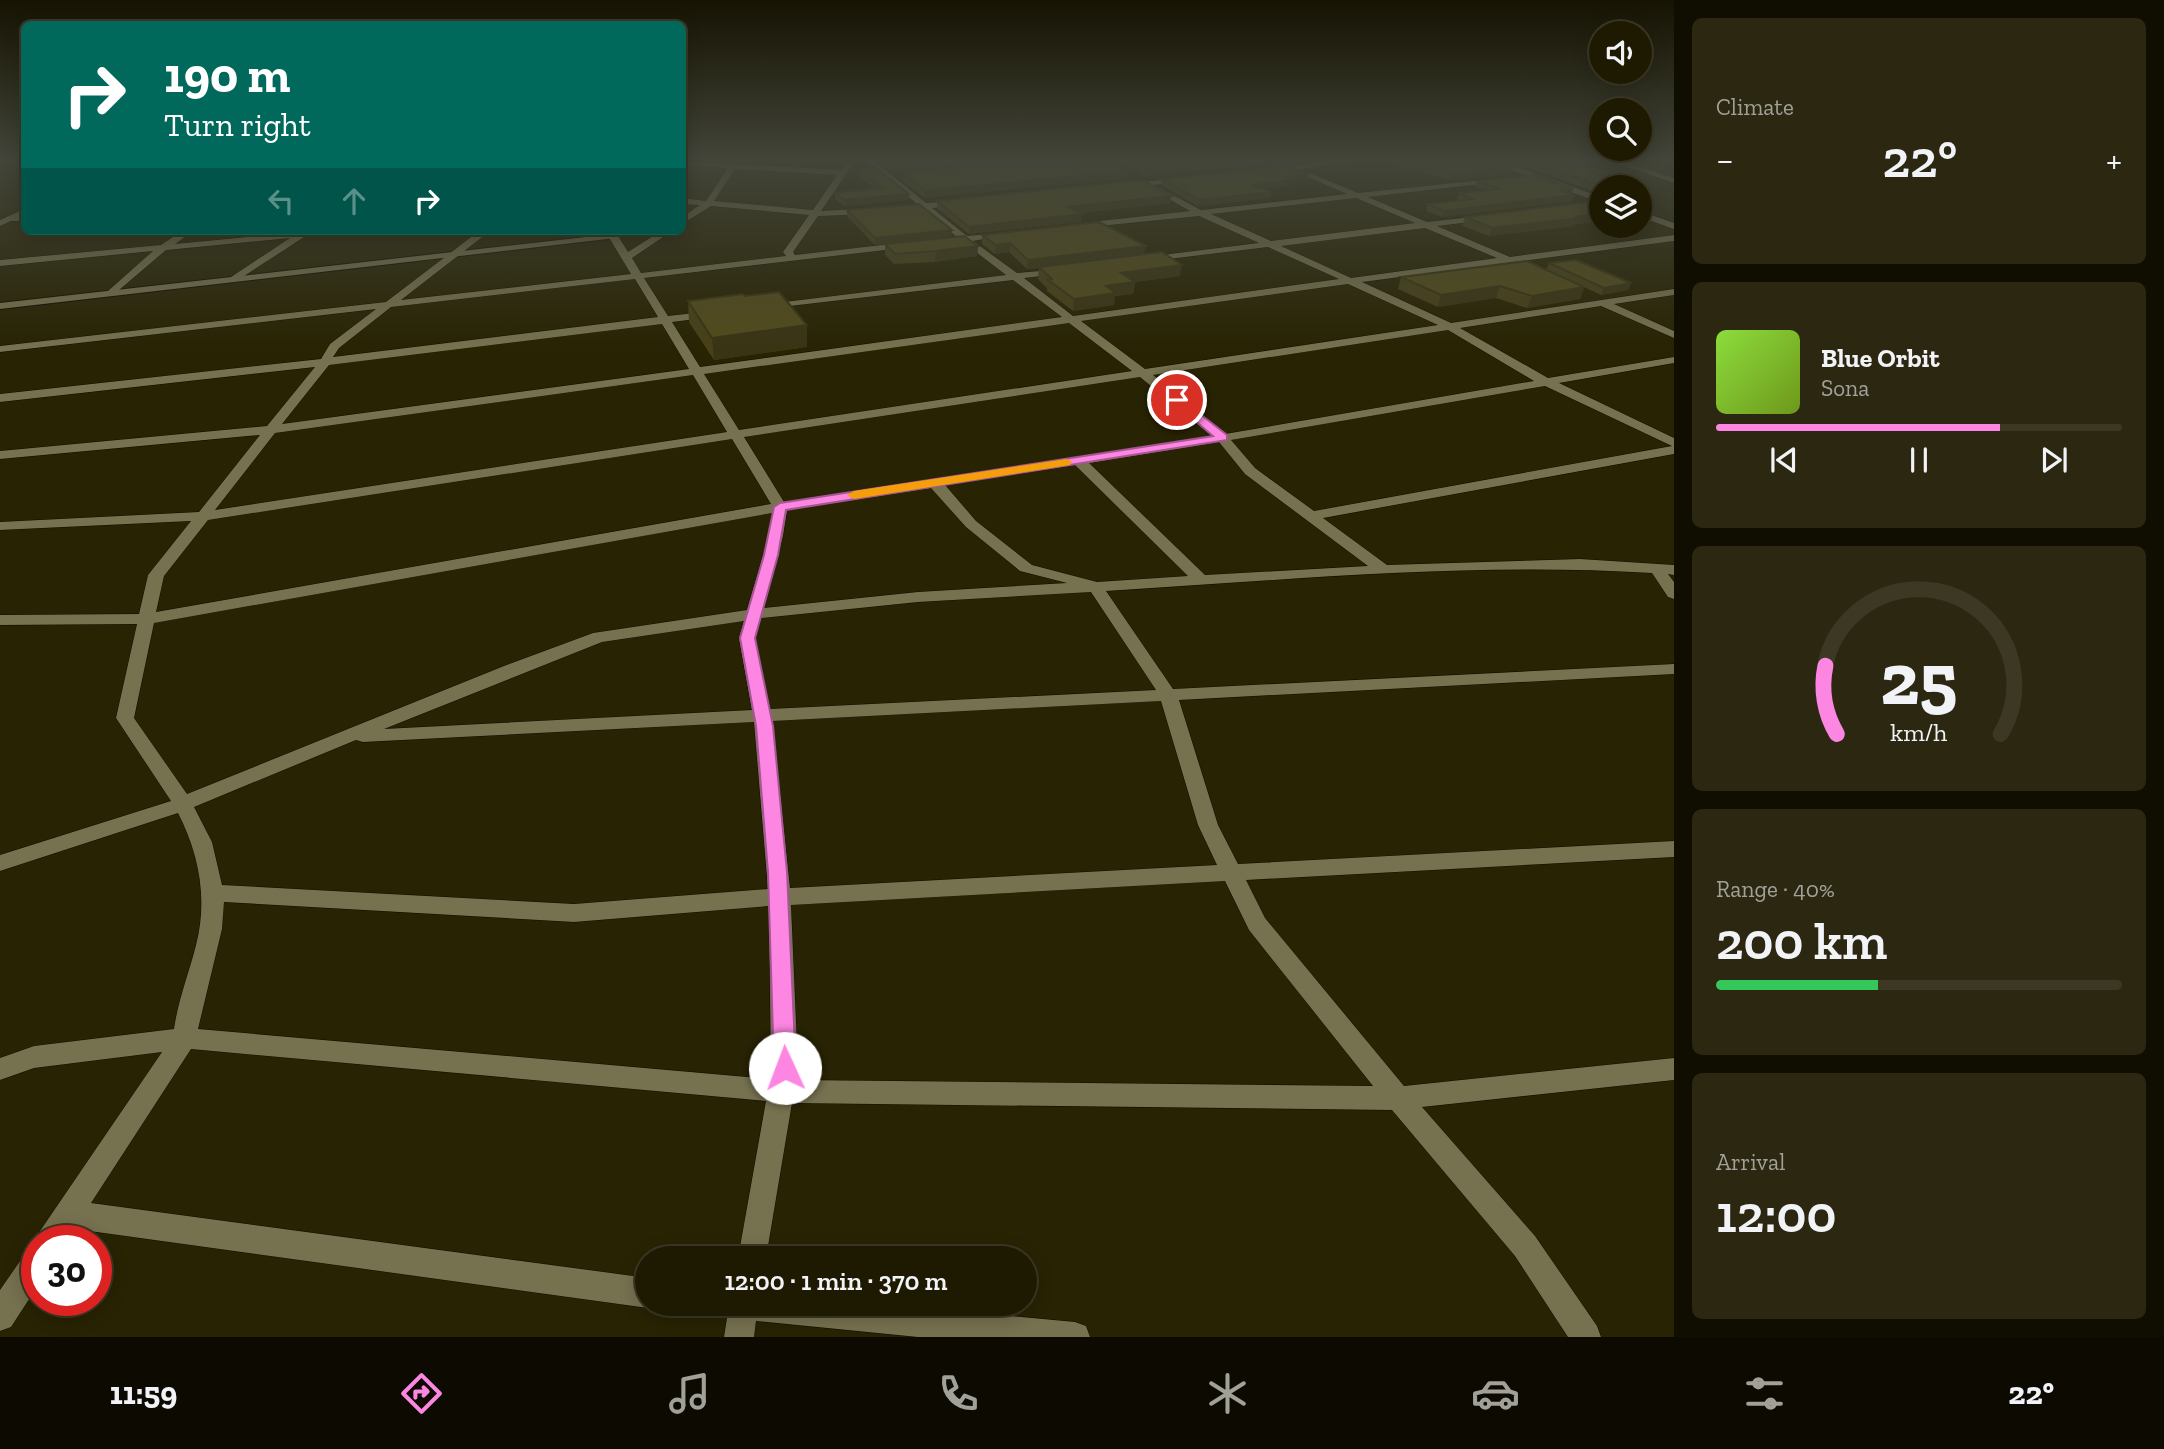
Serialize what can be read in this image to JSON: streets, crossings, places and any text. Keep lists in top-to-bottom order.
{
  "page": {
    "tile": [
      "Climate",
      ["Range · 40%", "200 km"],
      ["Arrival", "12:00"]
    ],
    "turn": ["190 m", "Turn right"],
    "heat": ["−", "22°", "+"],
    "song": ["Blue Orbit", "Sona"],
    "limit": "30",
    "trip": "12:00 · 1 min · 370 m",
    "tabs": ["11:59", "22°"],
    "gauge": ["25", "km/h"]
  }
}
